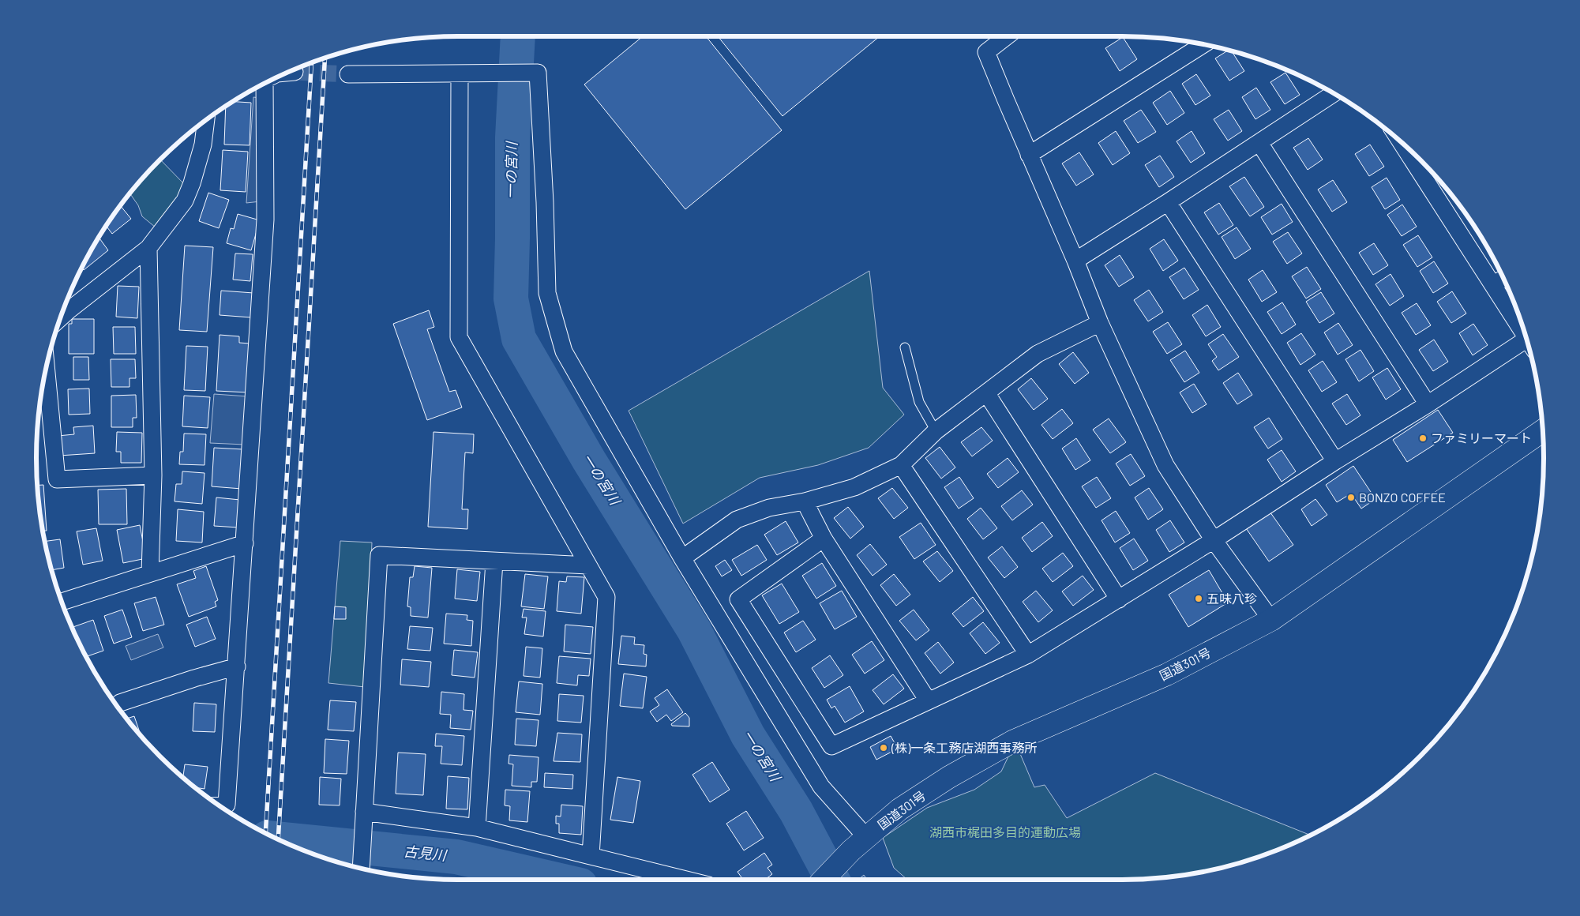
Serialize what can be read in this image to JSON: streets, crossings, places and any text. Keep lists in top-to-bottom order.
{
  "streets": {
    "highway": ["国道301号"]
  },
  "water": ["一の宮川", "古見川"],
  "parks": ["湖西市梶田多目的運動広場"],
  "places": [
    "ファミリーマート",
    "BONZO COFFEE",
    "五味八珍",
    "(株)一条工務店湖西事務所"
  ]
}
